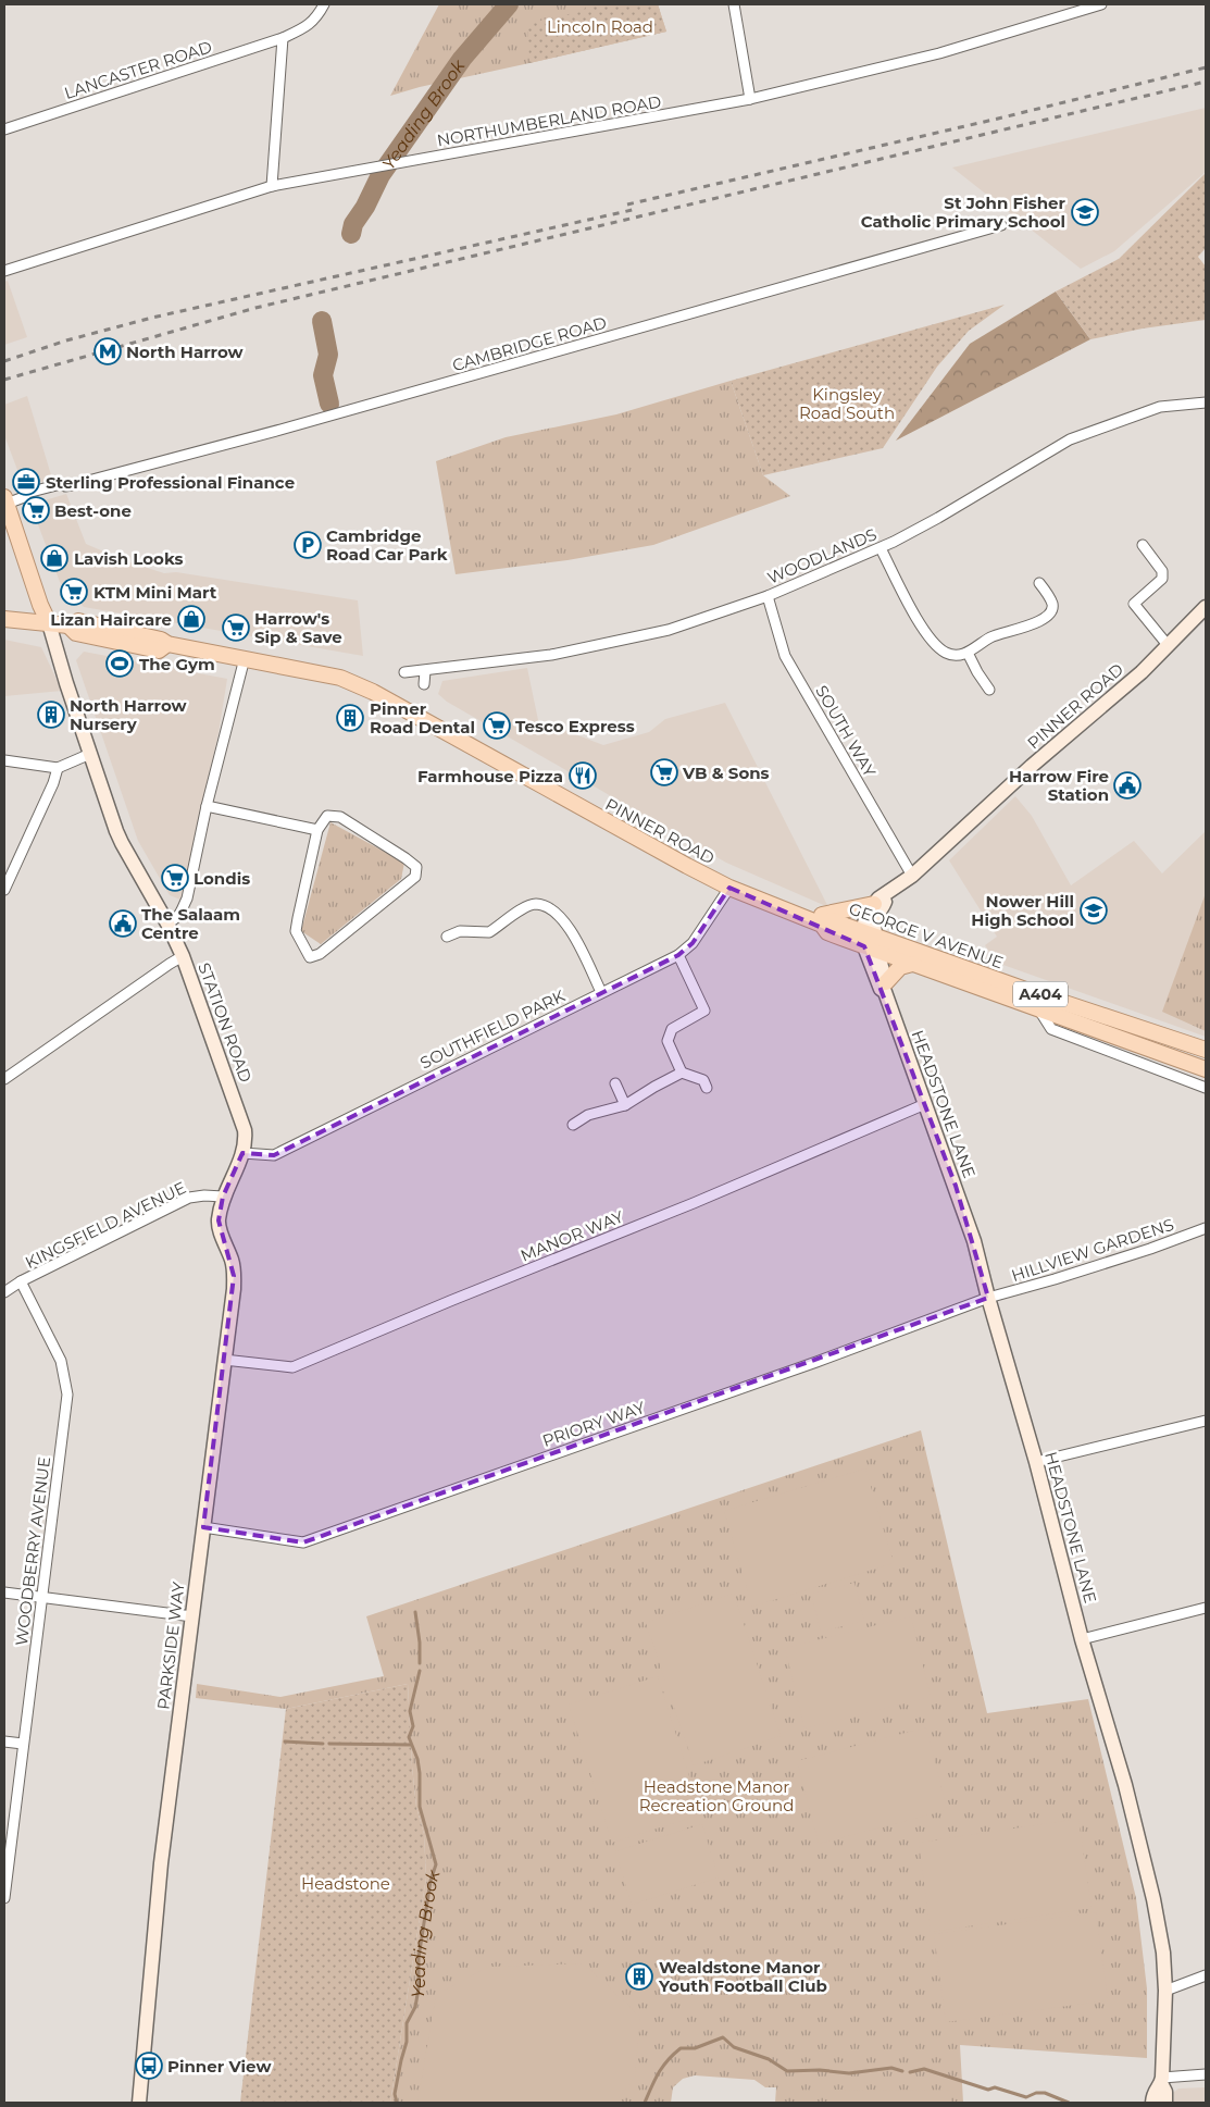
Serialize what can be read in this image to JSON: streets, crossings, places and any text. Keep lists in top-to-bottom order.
{
  "streets": {
    "main road": [
      "PINNER ROAD",
      "GEORGE V AVENUE",
      "A404",
      "STATION ROAD"
    ],
    "street": [
      "LANCASTER ROAD",
      "NORTHUMBERLAND ROAD",
      "CAMBRIDGE ROAD",
      "WOODLANDS",
      "SOUTH WAY",
      "SOUTHFIELD PARK",
      "HEADSTONE LANE",
      "KINGSFIELD AVENUE",
      "MANOR WAY",
      "HILLVIEW GARDENS",
      "PRIORY WAY",
      "WOODBERRY AVENUE",
      "PARKSIDE WAY"
    ]
  },
  "crossings": [
    ["CAMBRIDGE ROAD", "STATION ROAD"],
    ["WOODLANDS", "SOUTH WAY"],
    ["PINNER ROAD", "SOUTH WAY"],
    ["PINNER ROAD", "GEORGE V AVENUE"],
    ["PINNER ROAD", "STATION ROAD"],
    ["PINNER ROAD", "SOUTHFIELD PARK"],
    ["PINNER ROAD", "HEADSTONE LANE"],
    ["GEORGE V AVENUE", "HEADSTONE LANE"],
    ["STATION ROAD", "SOUTHFIELD PARK"],
    ["STATION ROAD", "KINGSFIELD AVENUE"],
    ["STATION ROAD", "PARKSIDE WAY"],
    ["HEADSTONE LANE", "MANOR WAY"],
    ["HEADSTONE LANE", "HILLVIEW GARDENS"],
    ["HEADSTONE LANE", "PRIORY WAY"],
    ["KINGSFIELD AVENUE", "WOODBERRY AVENUE"],
    ["KINGSFIELD AVENUE", "PARKSIDE WAY"],
    ["MANOR WAY", "PARKSIDE WAY"],
    ["HILLVIEW GARDENS", "PRIORY WAY"],
    ["PRIORY WAY", "PARKSIDE WAY"]
  ],
  "water": ["Yeading Brook"],
  "parks": [
    "Lincoln Road",
    "Kingsley Road South",
    "Headstone Manor Recreation Ground",
    "Headstone"
  ],
  "places": {
    "school or university": ["St John Fisher Catholic Primary School", "Nower Hill High School"],
    "metro station": ["North Harrow"],
    "office": ["Sterling Professional Finance"],
    "supermarket": [
      "Best-one",
      "KTM Mini Mart",
      "Harrow's Sip & Save",
      "Tesco Express",
      "VB & Sons",
      "Londis"
    ],
    "parking": ["Cambridge Road Car Park"],
    "shop": ["Lavish Looks", "Lizan Haircare"],
    "sports": ["The Gym"],
    "building": ["North Harrow Nursery", "Pinner Road Dental", "Wealdstone Manor Youth Football Club"],
    "restaurant": ["Farmhouse Pizza"],
    "public building": ["Harrow Fire Station", "The Salaam Centre"],
    "bus stop": ["Pinner View"]
  }
}
